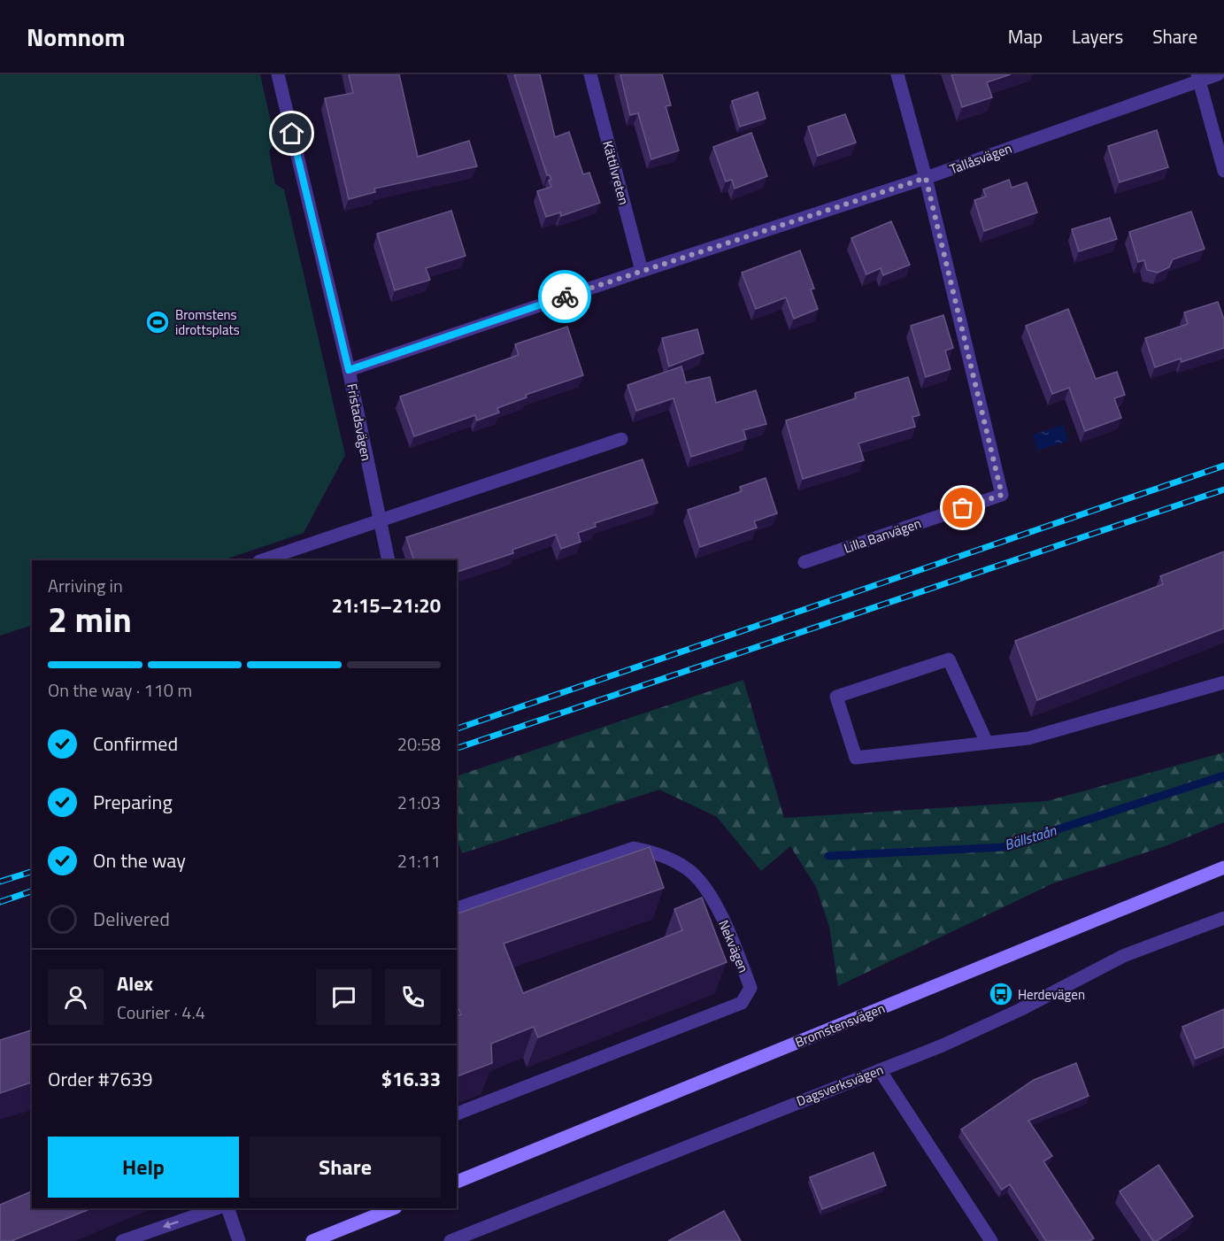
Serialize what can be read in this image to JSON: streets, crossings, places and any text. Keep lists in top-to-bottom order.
{
  "streets": {
    "street": [
      "Tallåsvägen",
      "Kättilvreten",
      "Fristadsvägen",
      "Lilla Banvägen",
      "Nekvägen",
      "Bromstensvägen",
      "Dagsverksvägen"
    ]
  },
  "crossings": [
    ["Tallåsvägen", "Kättilvreten"],
    ["Tallåsvägen", "Fristadsvägen"],
    ["Tallåsvägen", "Lilla Banvägen"]
  ],
  "water": ["Bällstaån"],
  "places": {
    "sports": ["Bromstens idrottsplats"],
    "bus stop": ["Herdevägen"]
  },
  "page": {
    "header": "Nomnom",
    "nav": ["Map", "Layers", "Share"],
    "heading": ["2 min", "Arriving in", "21:15–21:20"],
    "panel": [
      "Alex",
      "Courier · 4.4",
      "Order #7639",
      "$16.33"
    ],
    "bar": "On the way · 110 m",
    "list": [
      ["Confirmed", "20:58"],
      ["Preparing", "21:03"],
      ["On the way", "21:11"],
      "Delivered"
    ],
    "buttons": ["Help", "Share"]
  }
}
